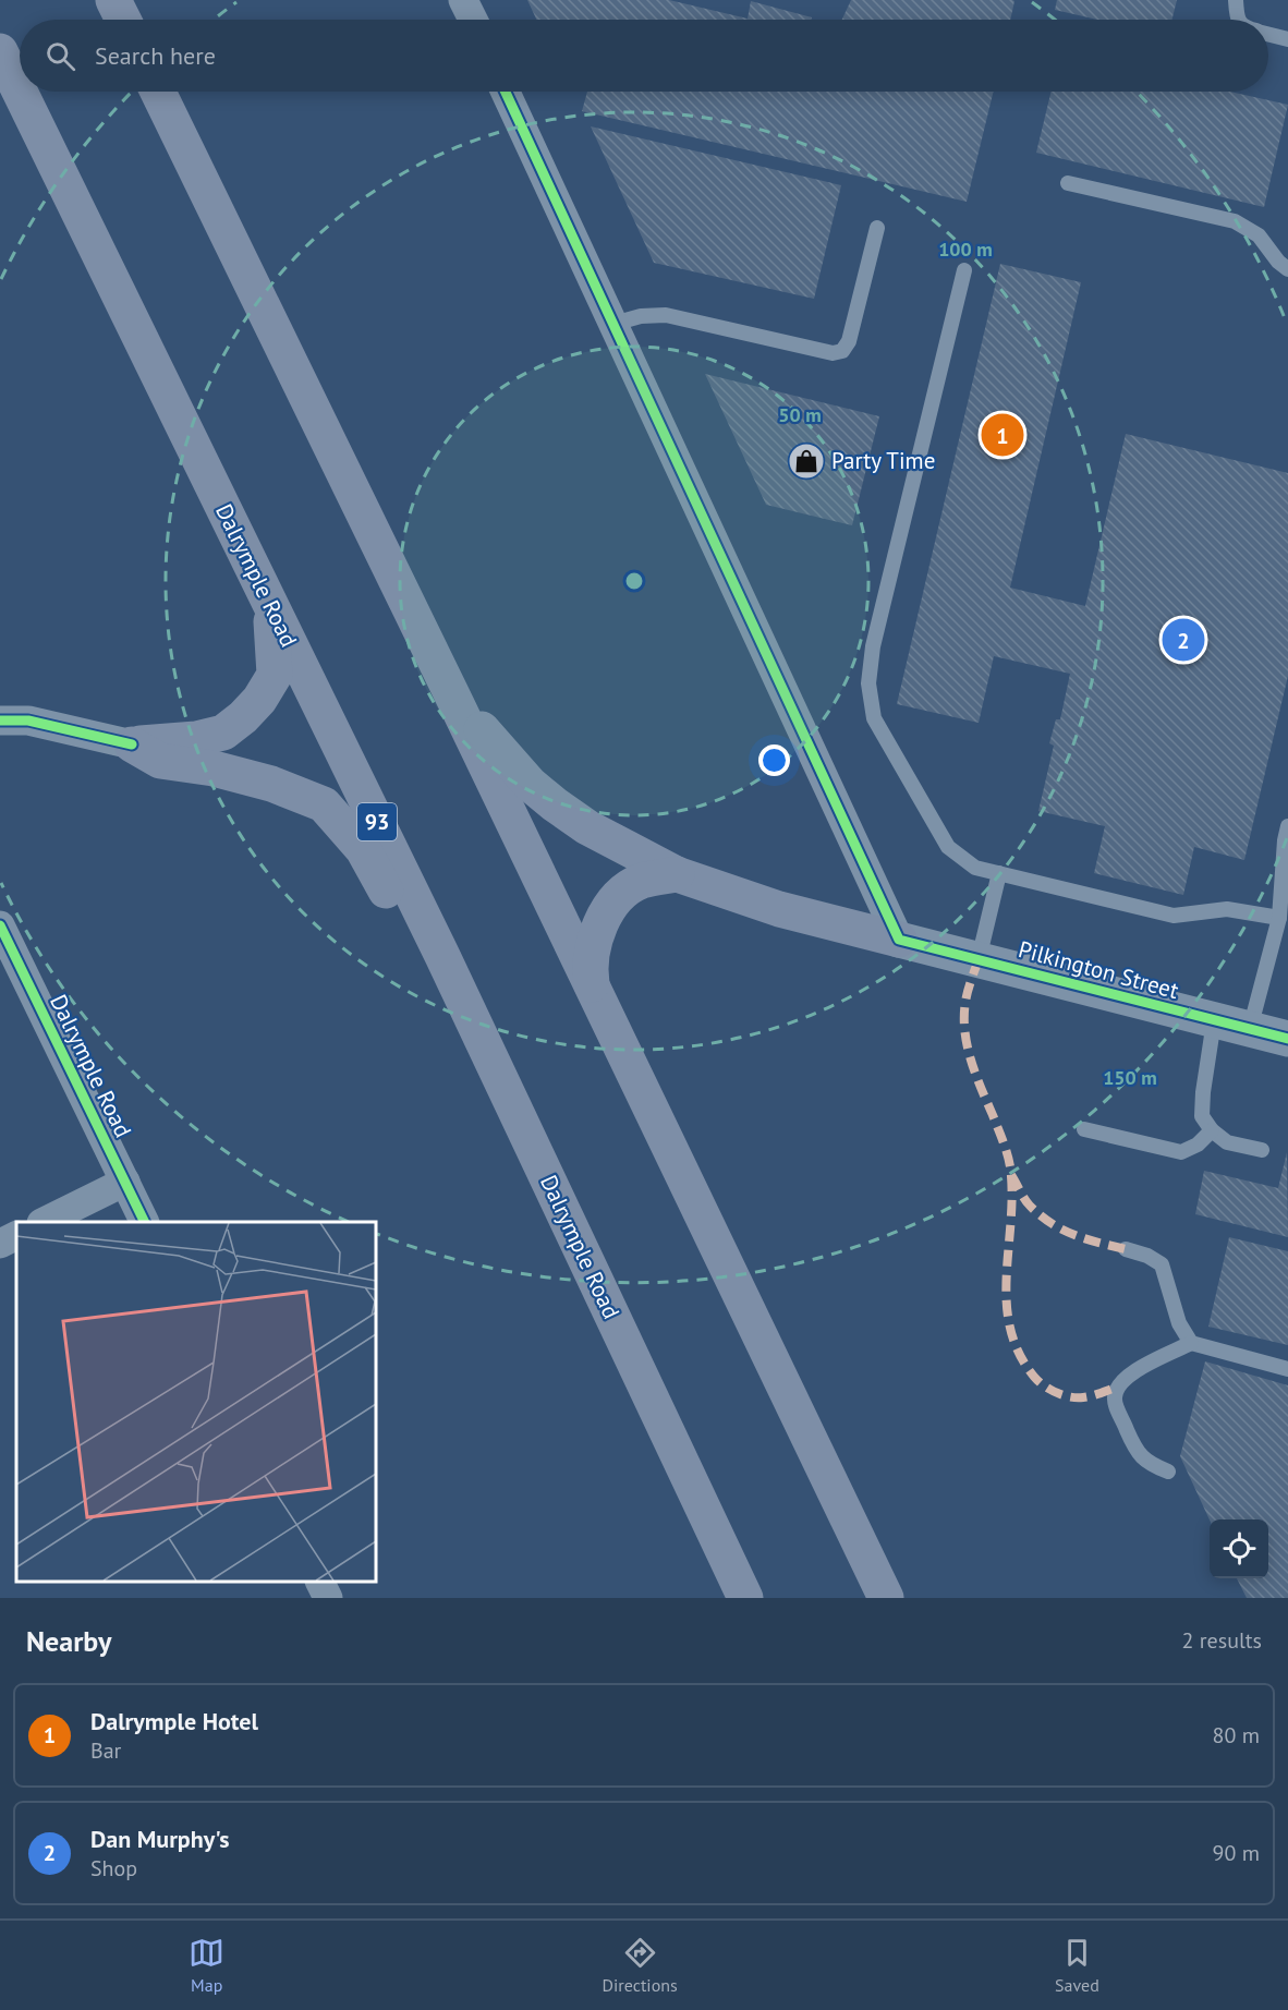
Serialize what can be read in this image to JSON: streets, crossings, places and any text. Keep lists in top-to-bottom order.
{
  "streets": {
    "main road": ["Dalrymple Road", "93"],
    "street": ["Pilkington Street"]
  },
  "places": {
    "shop": ["Party Time"]
  },
  "page": {
    "search": "Search here",
    "pins": ["1", "2"],
    "heading": ["Nearby", "2 results"],
    "list": [
      {
        "mark": "1",
        "name": "Dalrymple Hotel",
        "note": "Bar",
        "value": "80 m"
      },
      {
        "mark": "2",
        "name": "Dan Murphy's",
        "note": "Shop",
        "value": "90 m"
      }
    ],
    "nav": ["Map", "Directions", "Saved"]
  },
  "rings": ["100 m", "50 m", "150 m"]
}
